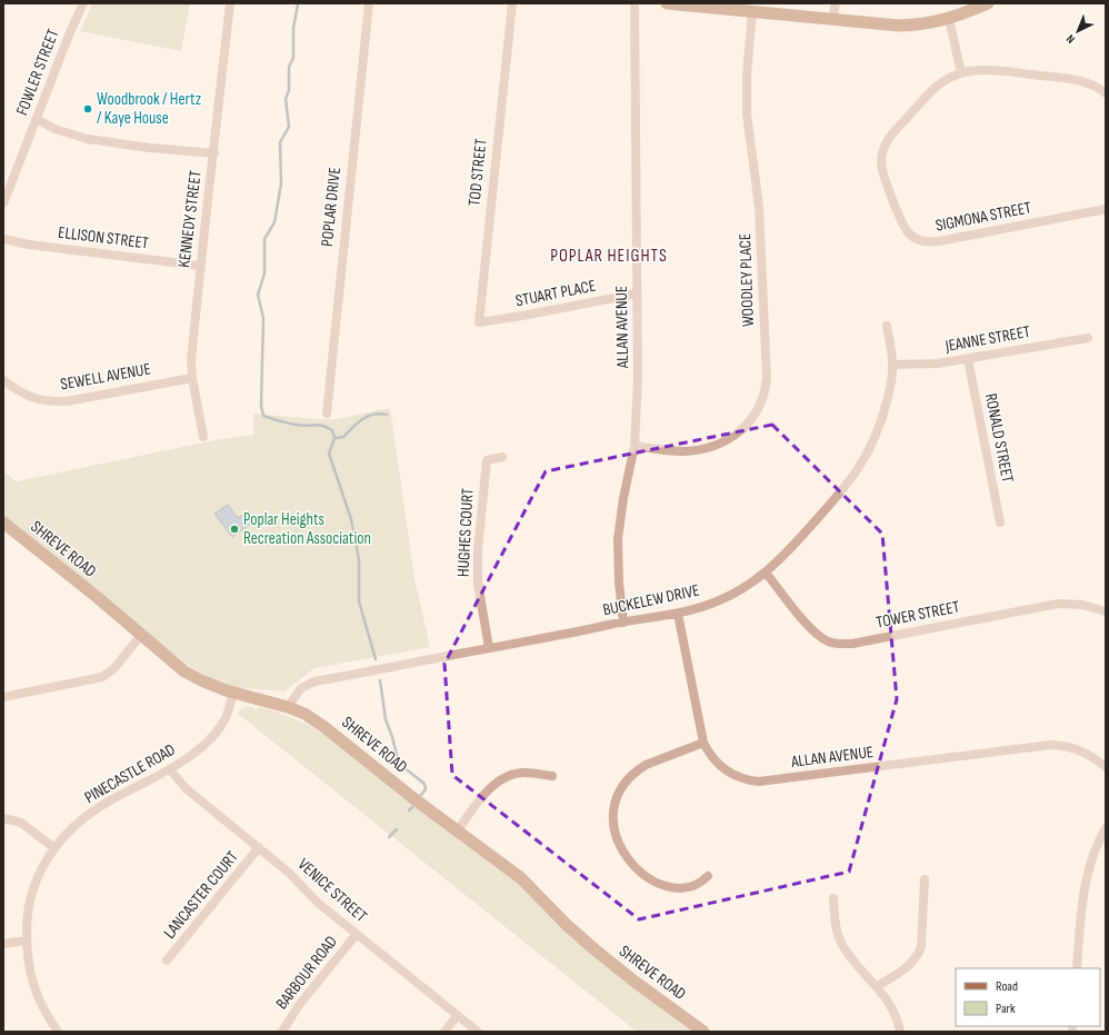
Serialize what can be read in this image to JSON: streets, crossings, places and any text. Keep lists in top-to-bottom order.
{
  "streets": {
    "main road": ["SHREVE ROAD"],
    "street": [
      "FOWLER STREET",
      "TOD STREET",
      "POPLAR DRIVE",
      "SIGMONA STREET",
      "KENNEDY STREET",
      "ELLISON STREET",
      "WOODLEY PLACE",
      "STUART PLACE",
      "ALLAN AVENUE",
      "JEANNE STREET",
      "SEWELL AVENUE",
      "RONALD STREET",
      "HUGHES COURT",
      "BUCKELEW DRIVE",
      "TOWER STREET",
      "PINECASTLE ROAD",
      "VENICE STREET",
      "LANCASTER COURT",
      "BARBOUR ROAD"
    ]
  },
  "crossings": [
    ["TOD STREET", "STUART PLACE"],
    ["KENNEDY STREET", "ELLISON STREET"],
    ["KENNEDY STREET", "SEWELL AVENUE"],
    ["WOODLEY PLACE", "ALLAN AVENUE"],
    ["STUART PLACE", "ALLAN AVENUE"],
    ["ALLAN AVENUE", "BUCKELEW DRIVE"],
    ["JEANNE STREET", "RONALD STREET"],
    ["JEANNE STREET", "BUCKELEW DRIVE"],
    ["HUGHES COURT", "BUCKELEW DRIVE"],
    ["SHREVE ROAD", "BUCKELEW DRIVE"],
    ["SHREVE ROAD", "PINECASTLE ROAD"],
    ["BUCKELEW DRIVE", "TOWER STREET"],
    ["PINECASTLE ROAD", "VENICE STREET"],
    ["VENICE STREET", "LANCASTER COURT"],
    ["VENICE STREET", "BARBOUR ROAD"]
  ],
  "districts": ["POPLAR HEIGHTS"],
  "places": ["Woodbrook / Hertz / Kaye House", "Poplar Heights Recreation Association"],
  "legend": ["Road", "Park"],
  "north": "bottom left"
}
